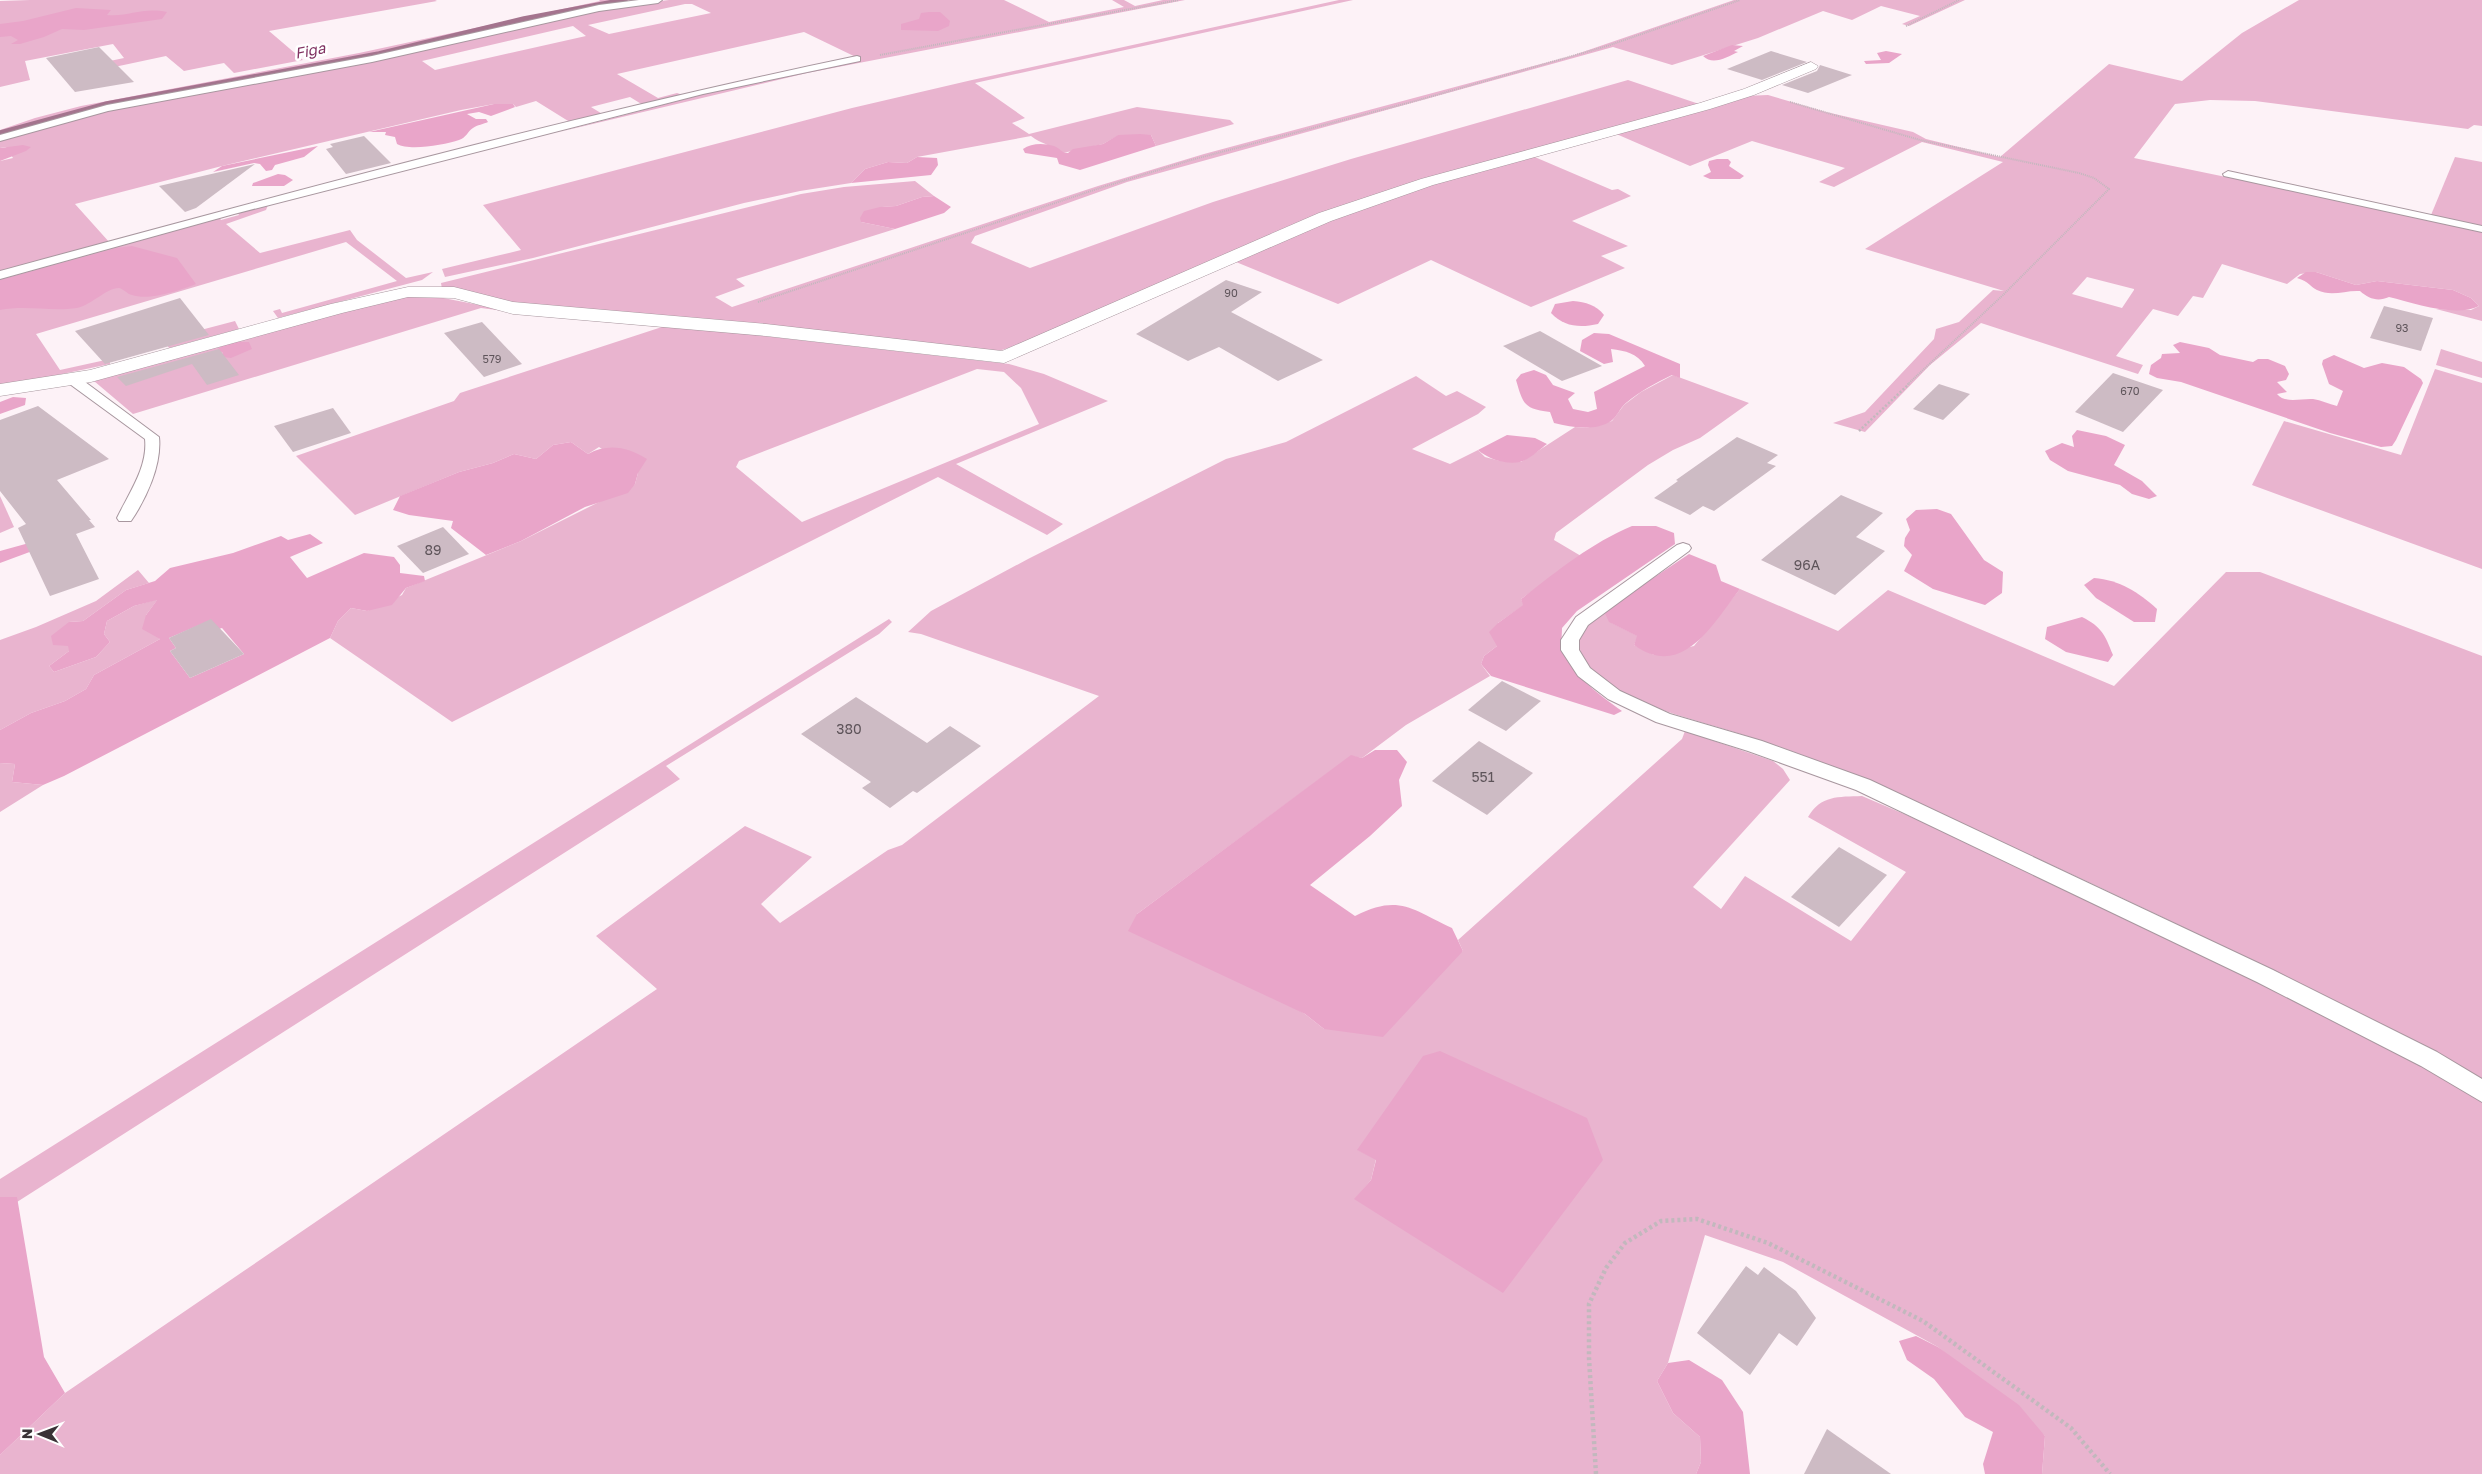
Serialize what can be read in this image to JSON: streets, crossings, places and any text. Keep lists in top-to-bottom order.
{
  "water": ["Figa"],
  "house_numbers": [
    "90",
    "93",
    "579",
    "670",
    "89",
    "96A",
    "380",
    "551"
  ],
  "north": "left"
}
